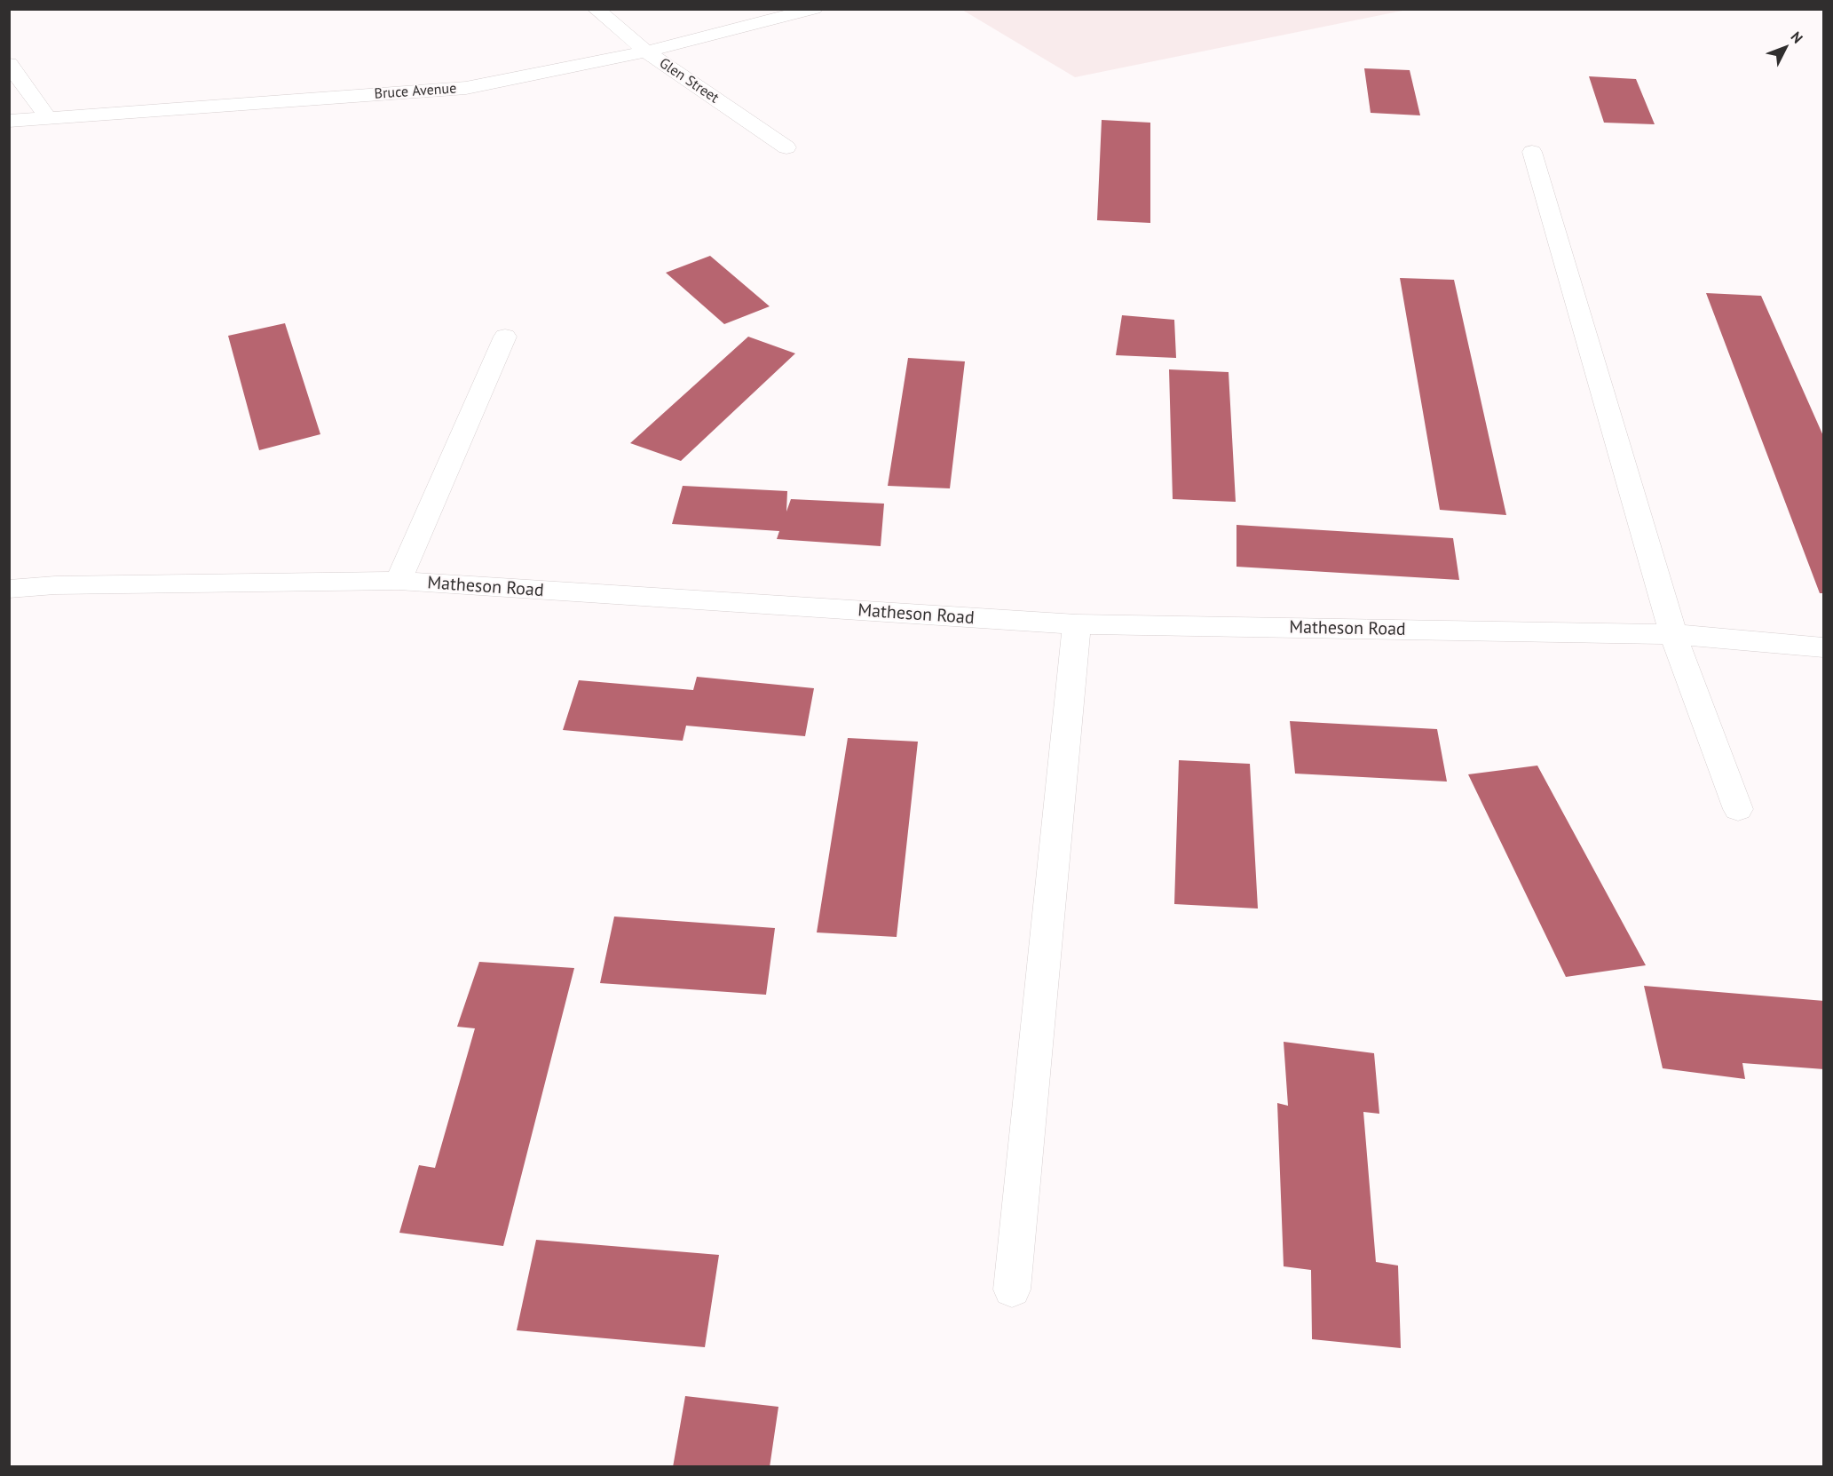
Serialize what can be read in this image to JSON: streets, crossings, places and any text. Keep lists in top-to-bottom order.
{
  "streets": {
    "street": ["Glen Street", "Bruce Avenue", "Matheson Road"]
  },
  "crossings": [
    ["Glen Street", "Bruce Avenue"]
  ],
  "north": "top right"
}
